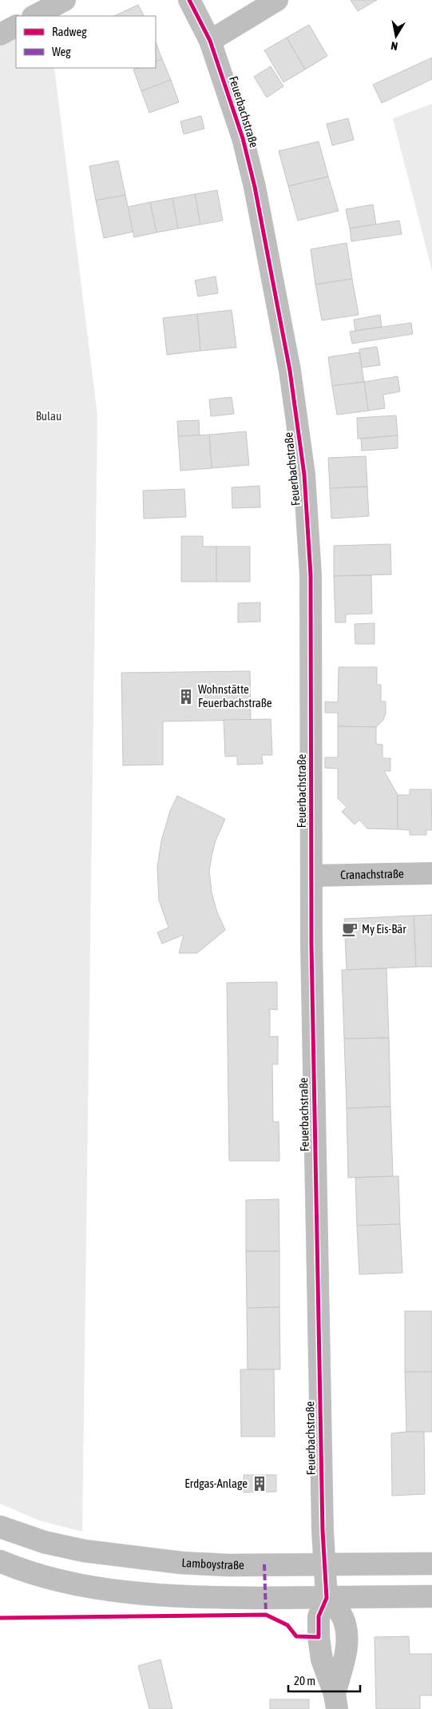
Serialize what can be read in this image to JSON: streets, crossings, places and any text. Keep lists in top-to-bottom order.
{
  "streets": {
    "street": ["Feuerbachstraße", "Cranachstraße", "Lamboystraße"]
  },
  "crossings": [
    ["Feuerbachstraße", "Cranachstraße"],
    ["Feuerbachstraße", "Lamboystraße"]
  ],
  "parks": ["Bulau"],
  "places": {
    "building": ["Wohnstätte Feuerbachstraße", "Erdgas-Anlage"],
    "cafe": ["My Eis-Bär"]
  },
  "legend": ["Radweg", "Weg"],
  "scale_bar": "20 m",
  "north": "bottom"
}
